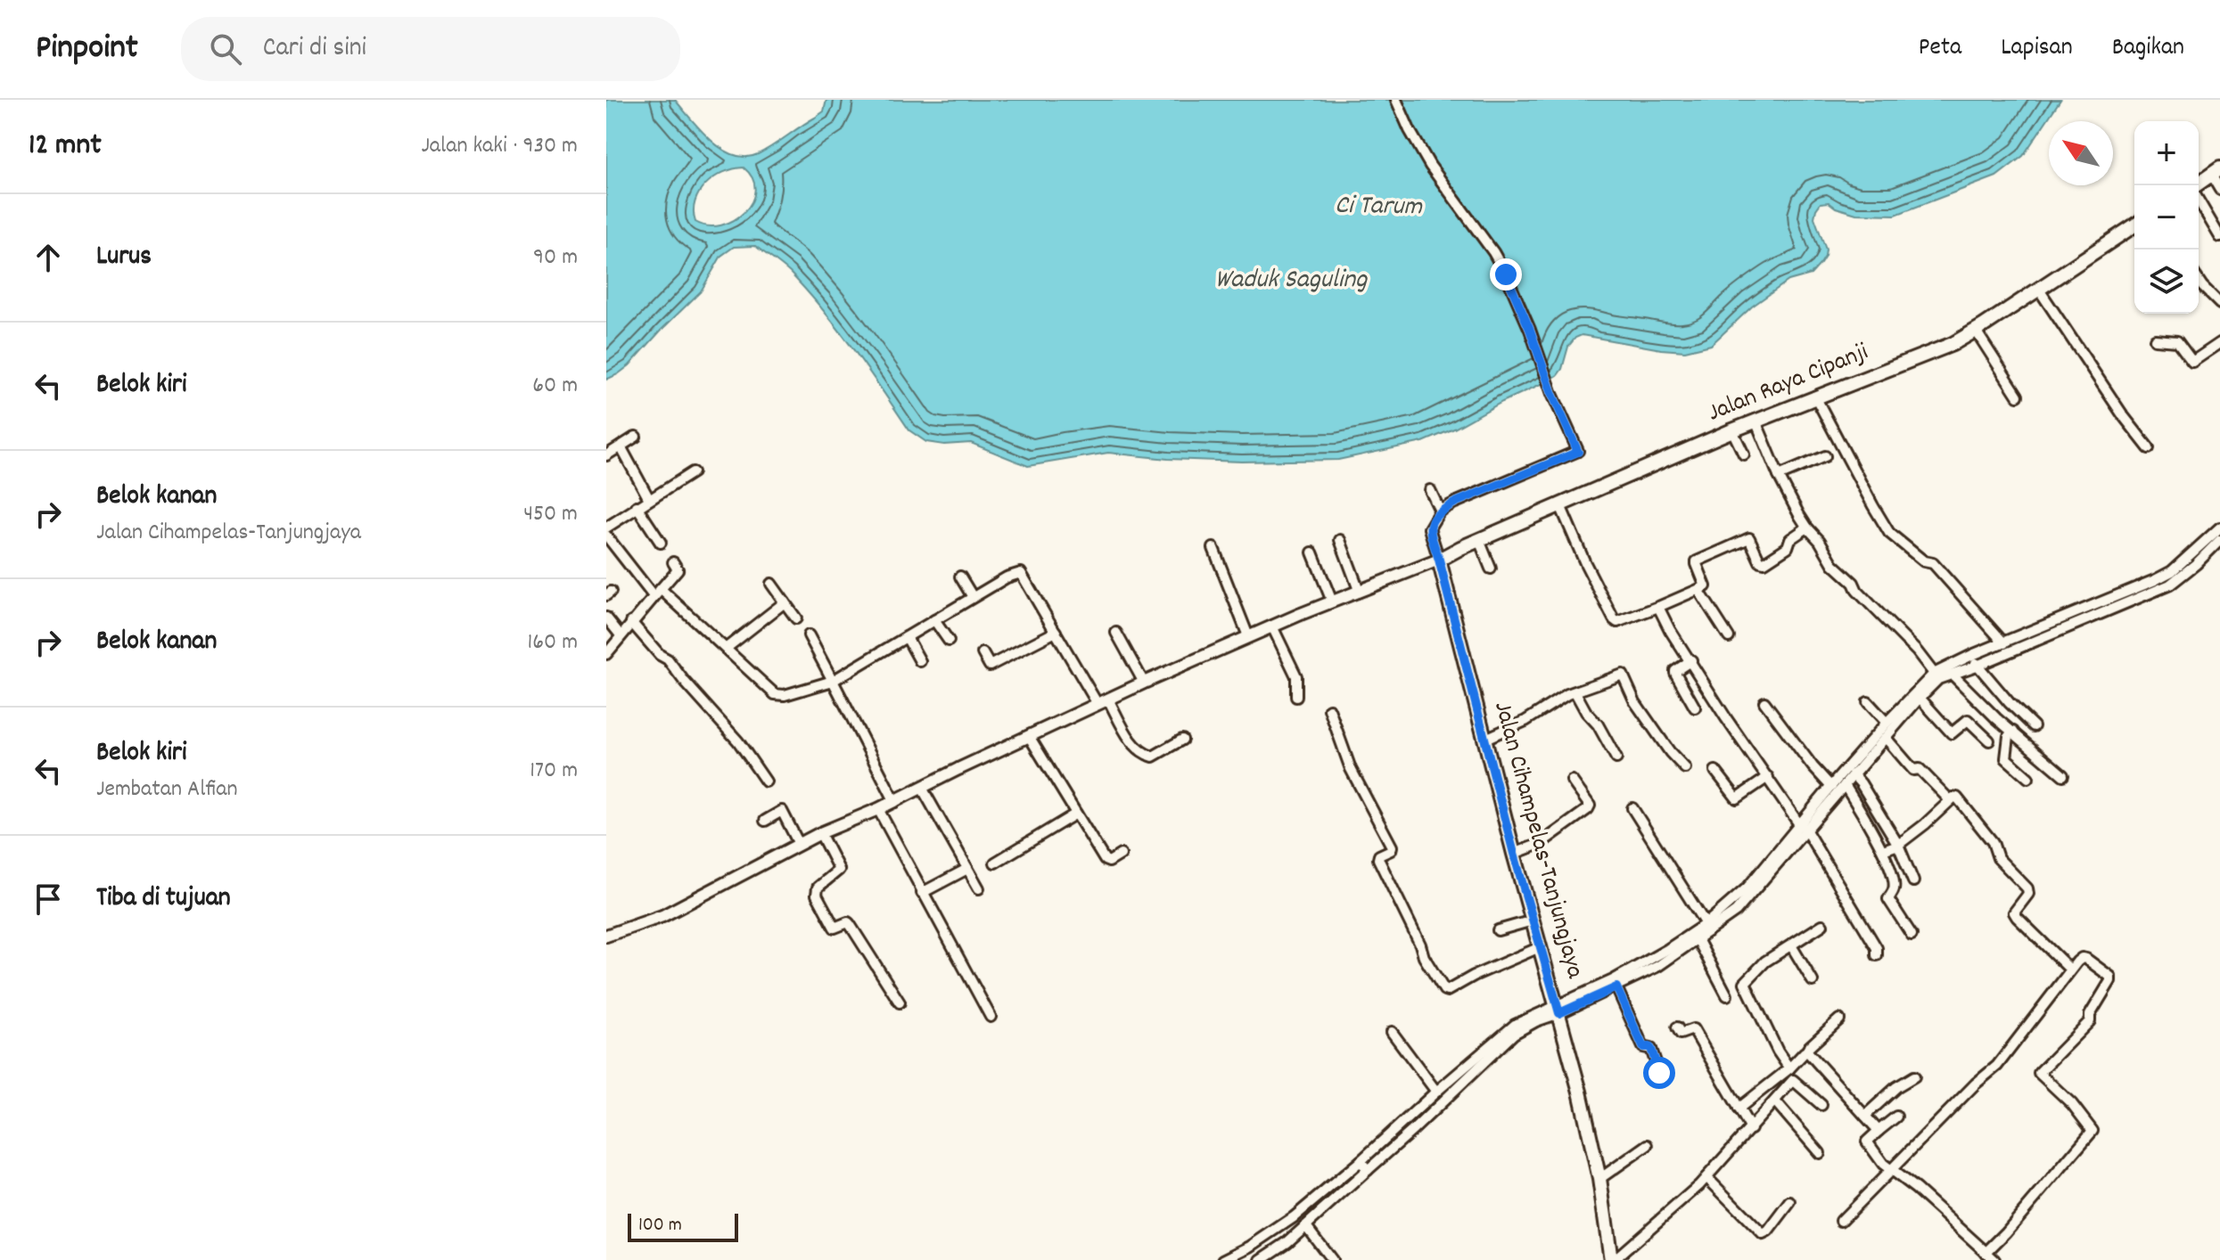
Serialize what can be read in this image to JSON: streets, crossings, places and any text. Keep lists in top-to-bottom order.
{
  "streets": {
    "main road": ["Jalan Raya Cipanji", "Jalan Cihampelas-Tanjungjaya"]
  },
  "crossings": [
    ["Jalan Raya Cipanji", "Jalan Cihampelas-Tanjungjaya"]
  ],
  "water": ["Ci Tarum", "Waduk Saguling"],
  "scale_bar": "100 m",
  "north": "top left",
  "page": {
    "header": "Pinpoint",
    "search": "Cari di sini",
    "nav": ["Peta", "Lapisan", "Bagikan"],
    "heading": ["12 mnt", "Jalan kaki · 930 m"],
    "map_buttons": ["+", "−"],
    "list": [
      ["Lurus", "90 m"],
      ["Belok kiri", "60 m"],
      ["Belok kanan", "Jalan Cihampelas-Tanjungjaya", "450 m"],
      ["Belok kanan", "160 m"],
      ["Belok kiri", "Jembatan Alfian", "170 m"],
      "Tiba di tujuan"
    ],
    "scale": "100 m"
  }
}
